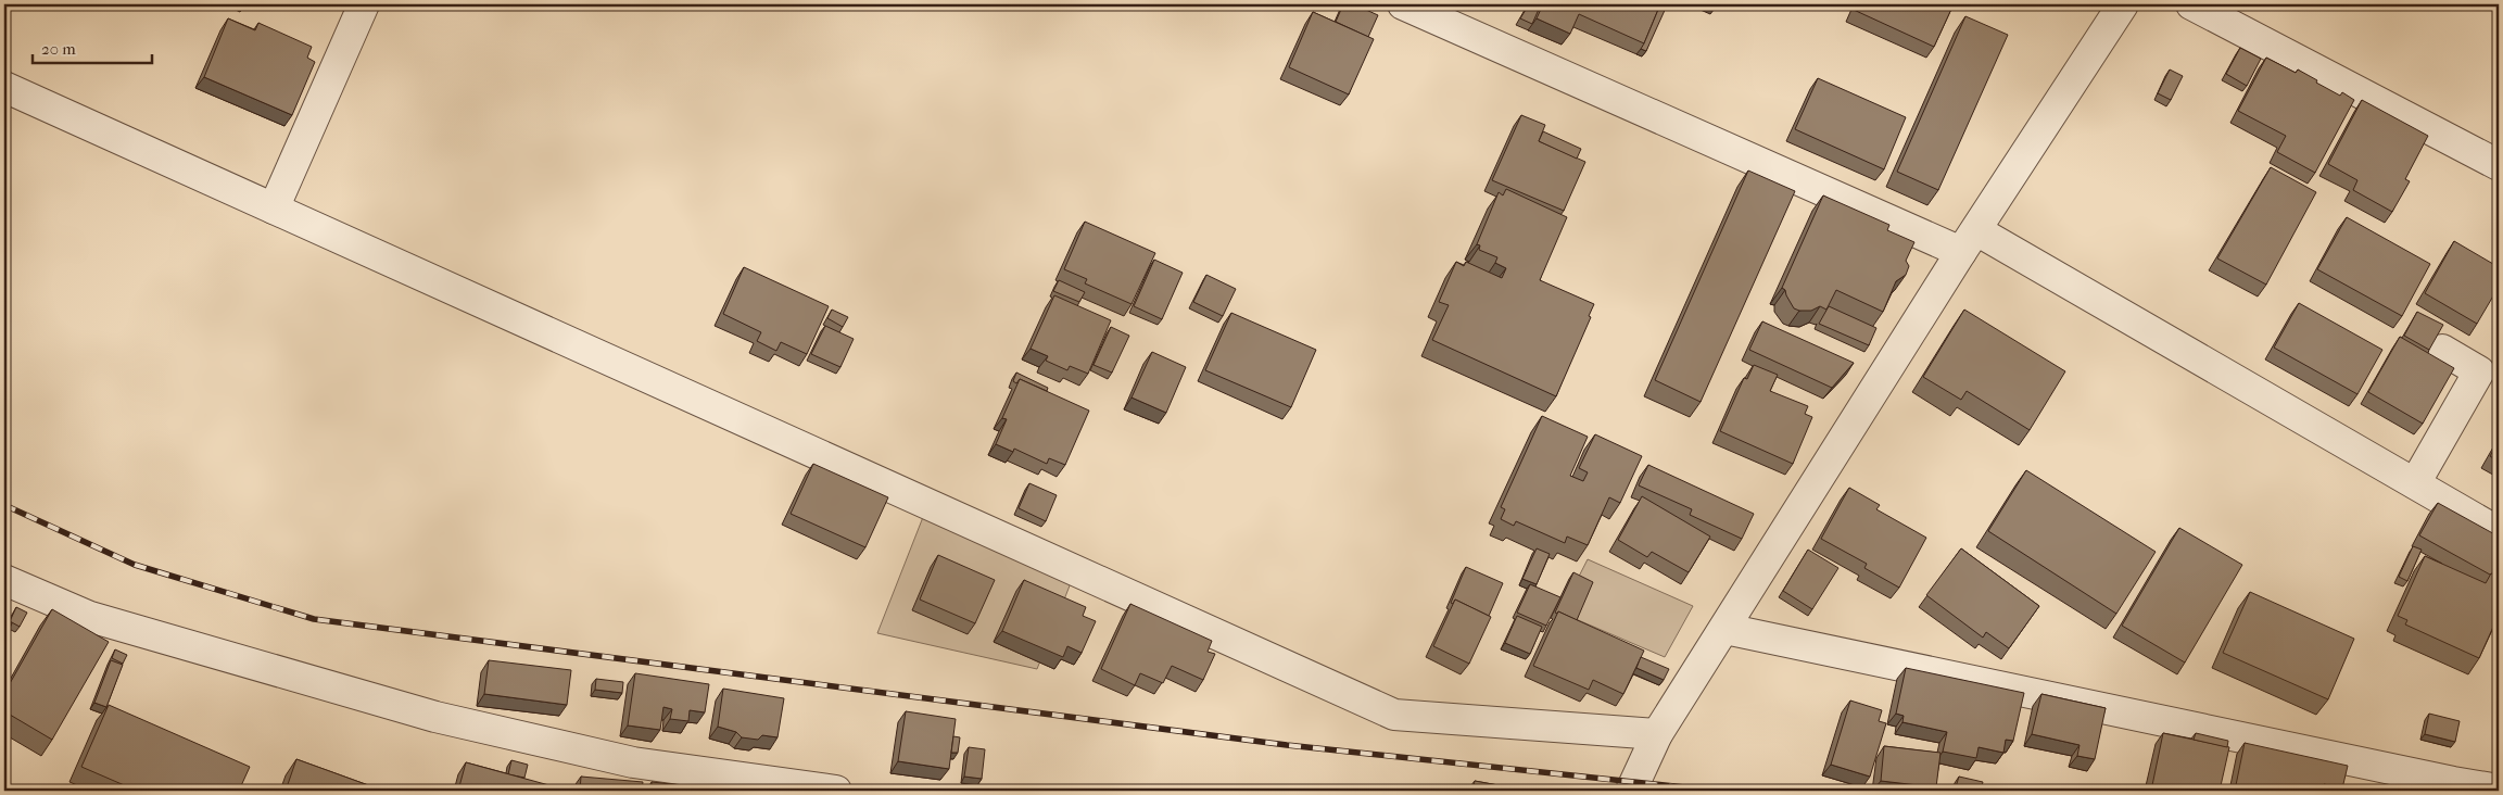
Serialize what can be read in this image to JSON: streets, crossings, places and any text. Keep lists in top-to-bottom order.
{
  "scale_bar": "20 m"
}
